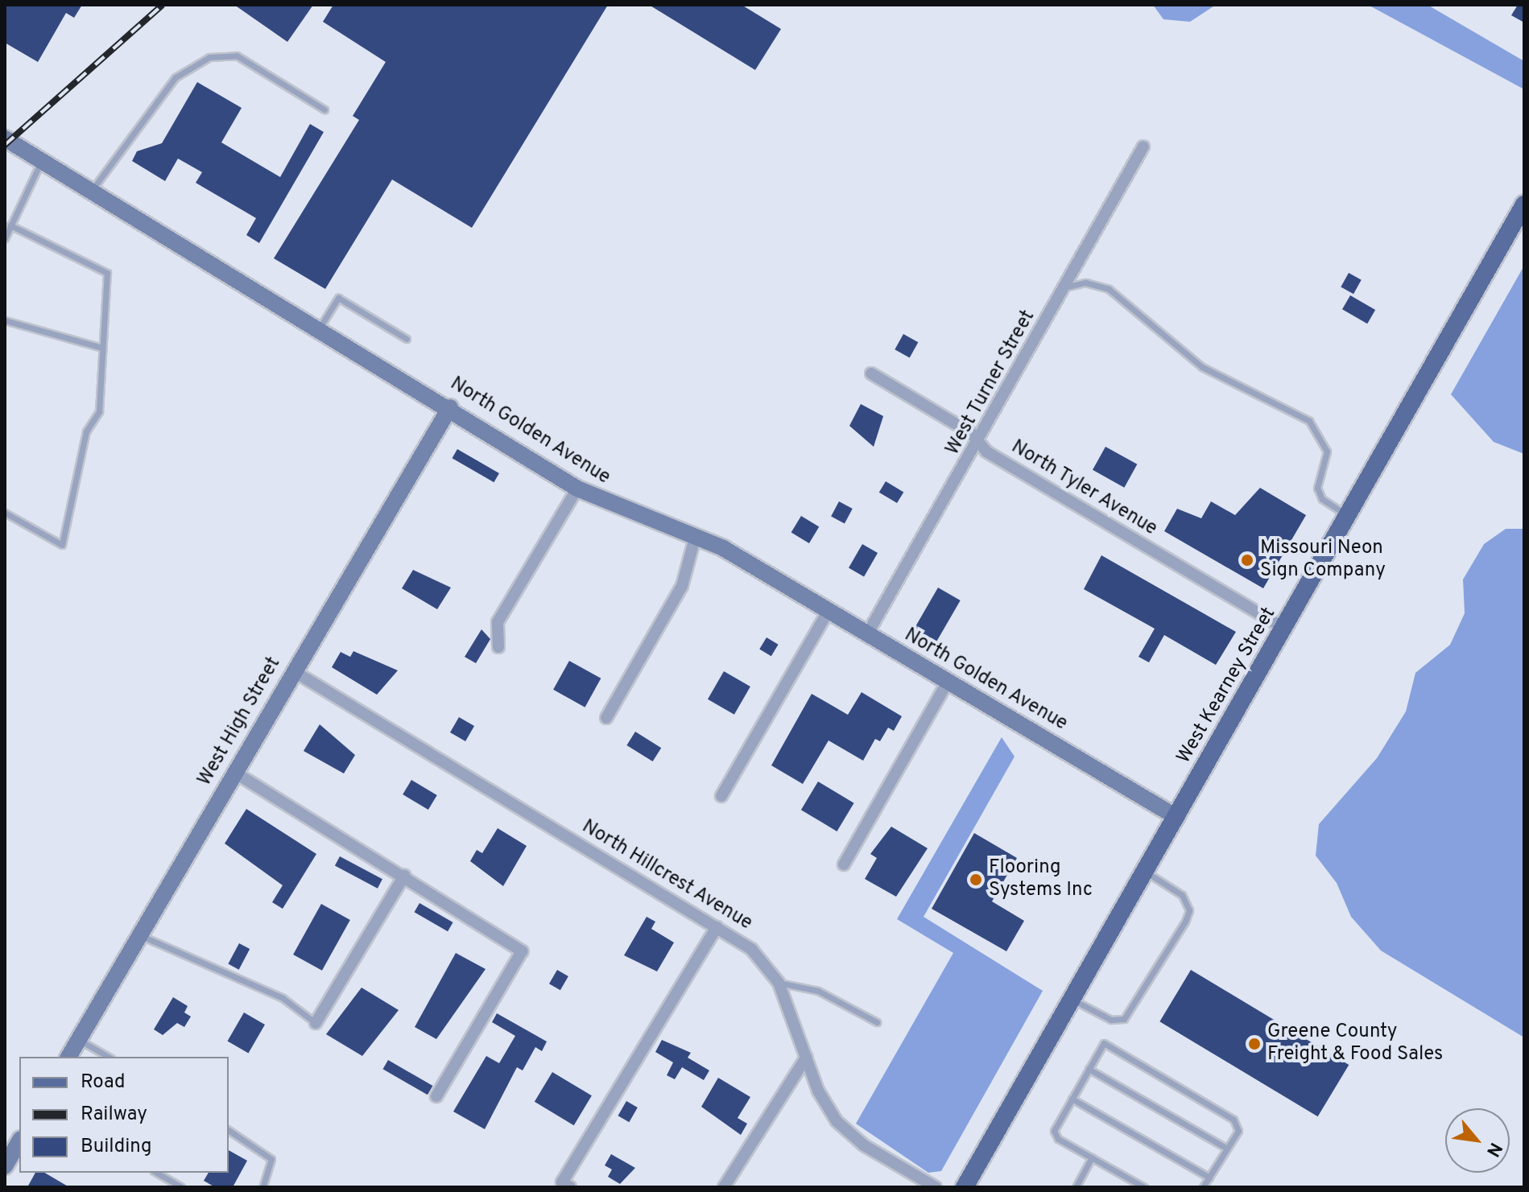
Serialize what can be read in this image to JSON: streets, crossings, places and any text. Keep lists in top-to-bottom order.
{
  "streets": {
    "main road": ["West Kearney Street"],
    "street": [
      "West Turner Street",
      "North Golden Avenue",
      "North Tyler Avenue",
      "West High Street",
      "North Hillcrest Avenue"
    ]
  },
  "crossings": [
    ["West Turner Street", "North Golden Avenue"],
    ["West Turner Street", "North Tyler Avenue"],
    ["North Golden Avenue", "West Kearney Street"],
    ["North Golden Avenue", "West High Street"],
    ["North Tyler Avenue", "West Kearney Street"],
    ["West High Street", "North Hillcrest Avenue"]
  ],
  "places": ["Missouri Neon Sign Company", "Flooring Systems Inc", "Greene County Freight & Food Sales"],
  "legend": ["Road", "Railway", "Building"],
  "north": "bottom right"
}
